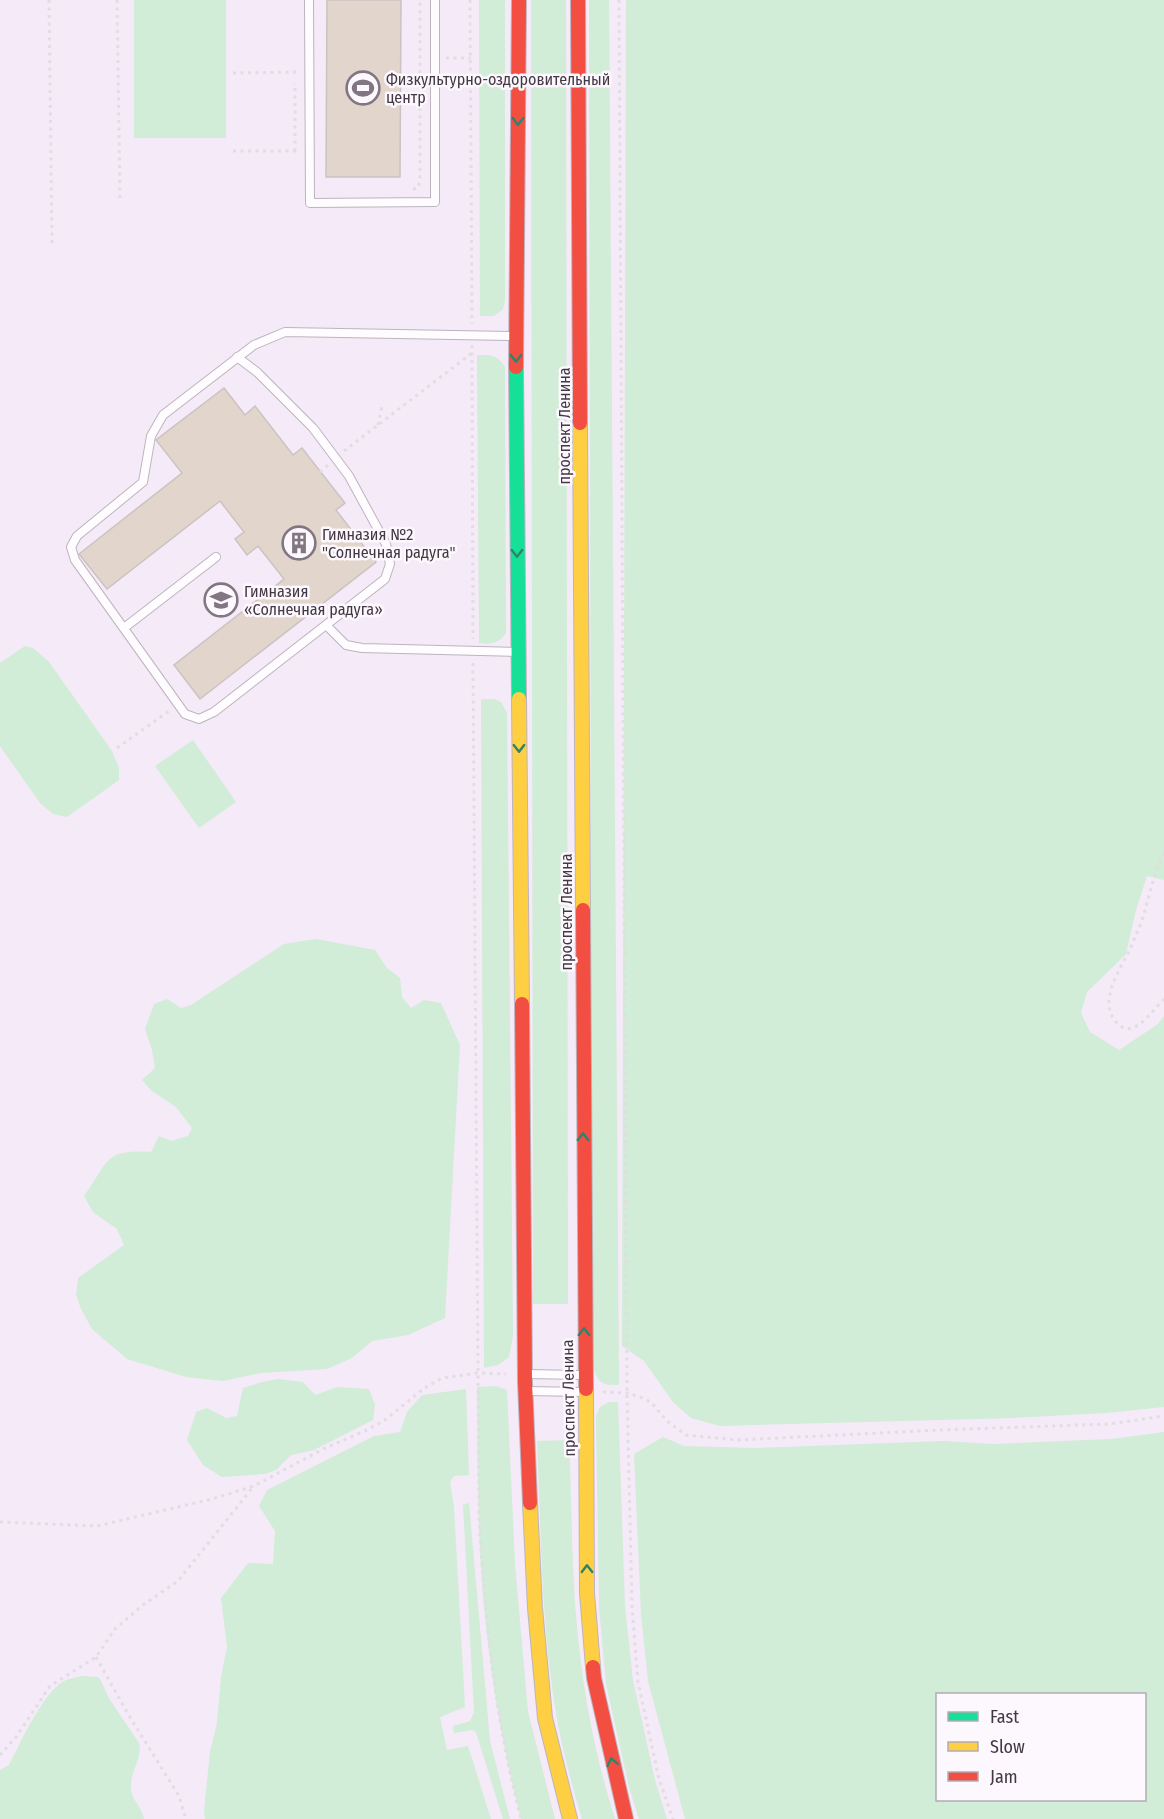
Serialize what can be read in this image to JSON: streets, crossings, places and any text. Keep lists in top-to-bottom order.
{
  "streets": {
    "street": ["проспект Ленина"]
  },
  "places": {
    "sports": ["Физкультурно-оздоровительный центр"],
    "building": ["Гимназия №2 \"Солнечная радуга\""],
    "school or university": ["Гимназия «Солнечная радуга»"]
  },
  "legend": ["Fast", "Slow", "Jam"]
}
